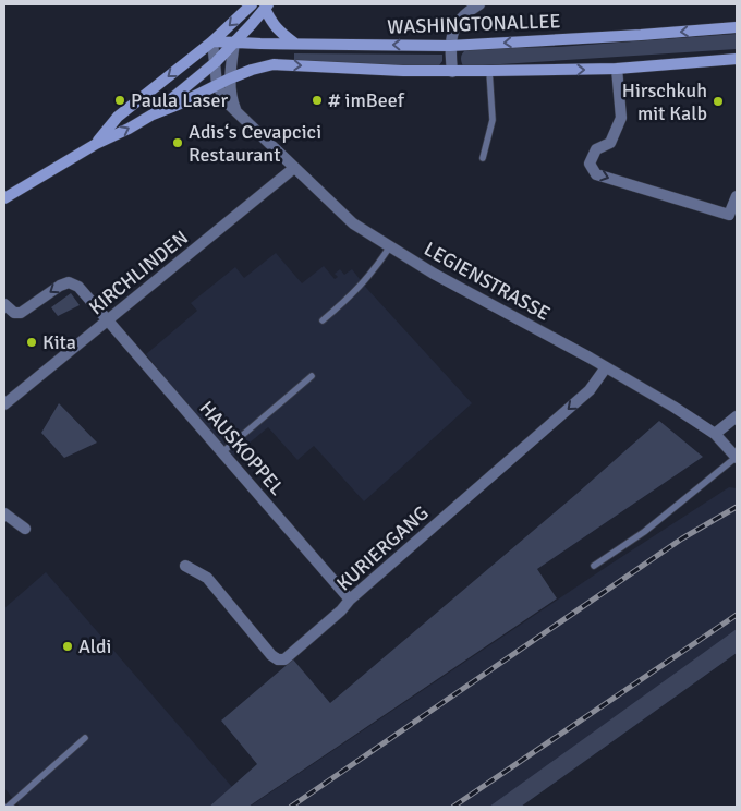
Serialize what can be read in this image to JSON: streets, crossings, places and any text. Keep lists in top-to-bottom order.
{
  "streets": {
    "street": [
      "WASHINGTONALLEE",
      "KIRCHLINDEN",
      "LEGIENSTRASSE",
      "HAUSKOPPEL",
      "KURIERGANG"
    ]
  },
  "crossings": [
    ["WASHINGTONALLEE", "LEGIENSTRASSE"],
    ["KIRCHLINDEN", "LEGIENSTRASSE"],
    ["KIRCHLINDEN", "HAUSKOPPEL"],
    ["LEGIENSTRASSE", "KURIERGANG"],
    ["HAUSKOPPEL", "KURIERGANG"]
  ],
  "one_way": ["KURIERGANG"],
  "places": [
    "Paula Laser",
    "# imBeef",
    "Hirschkuh mit Kalb",
    "Adis‘s Cevapcici Restaurant",
    "Kita",
    "Aldi"
  ]
}
